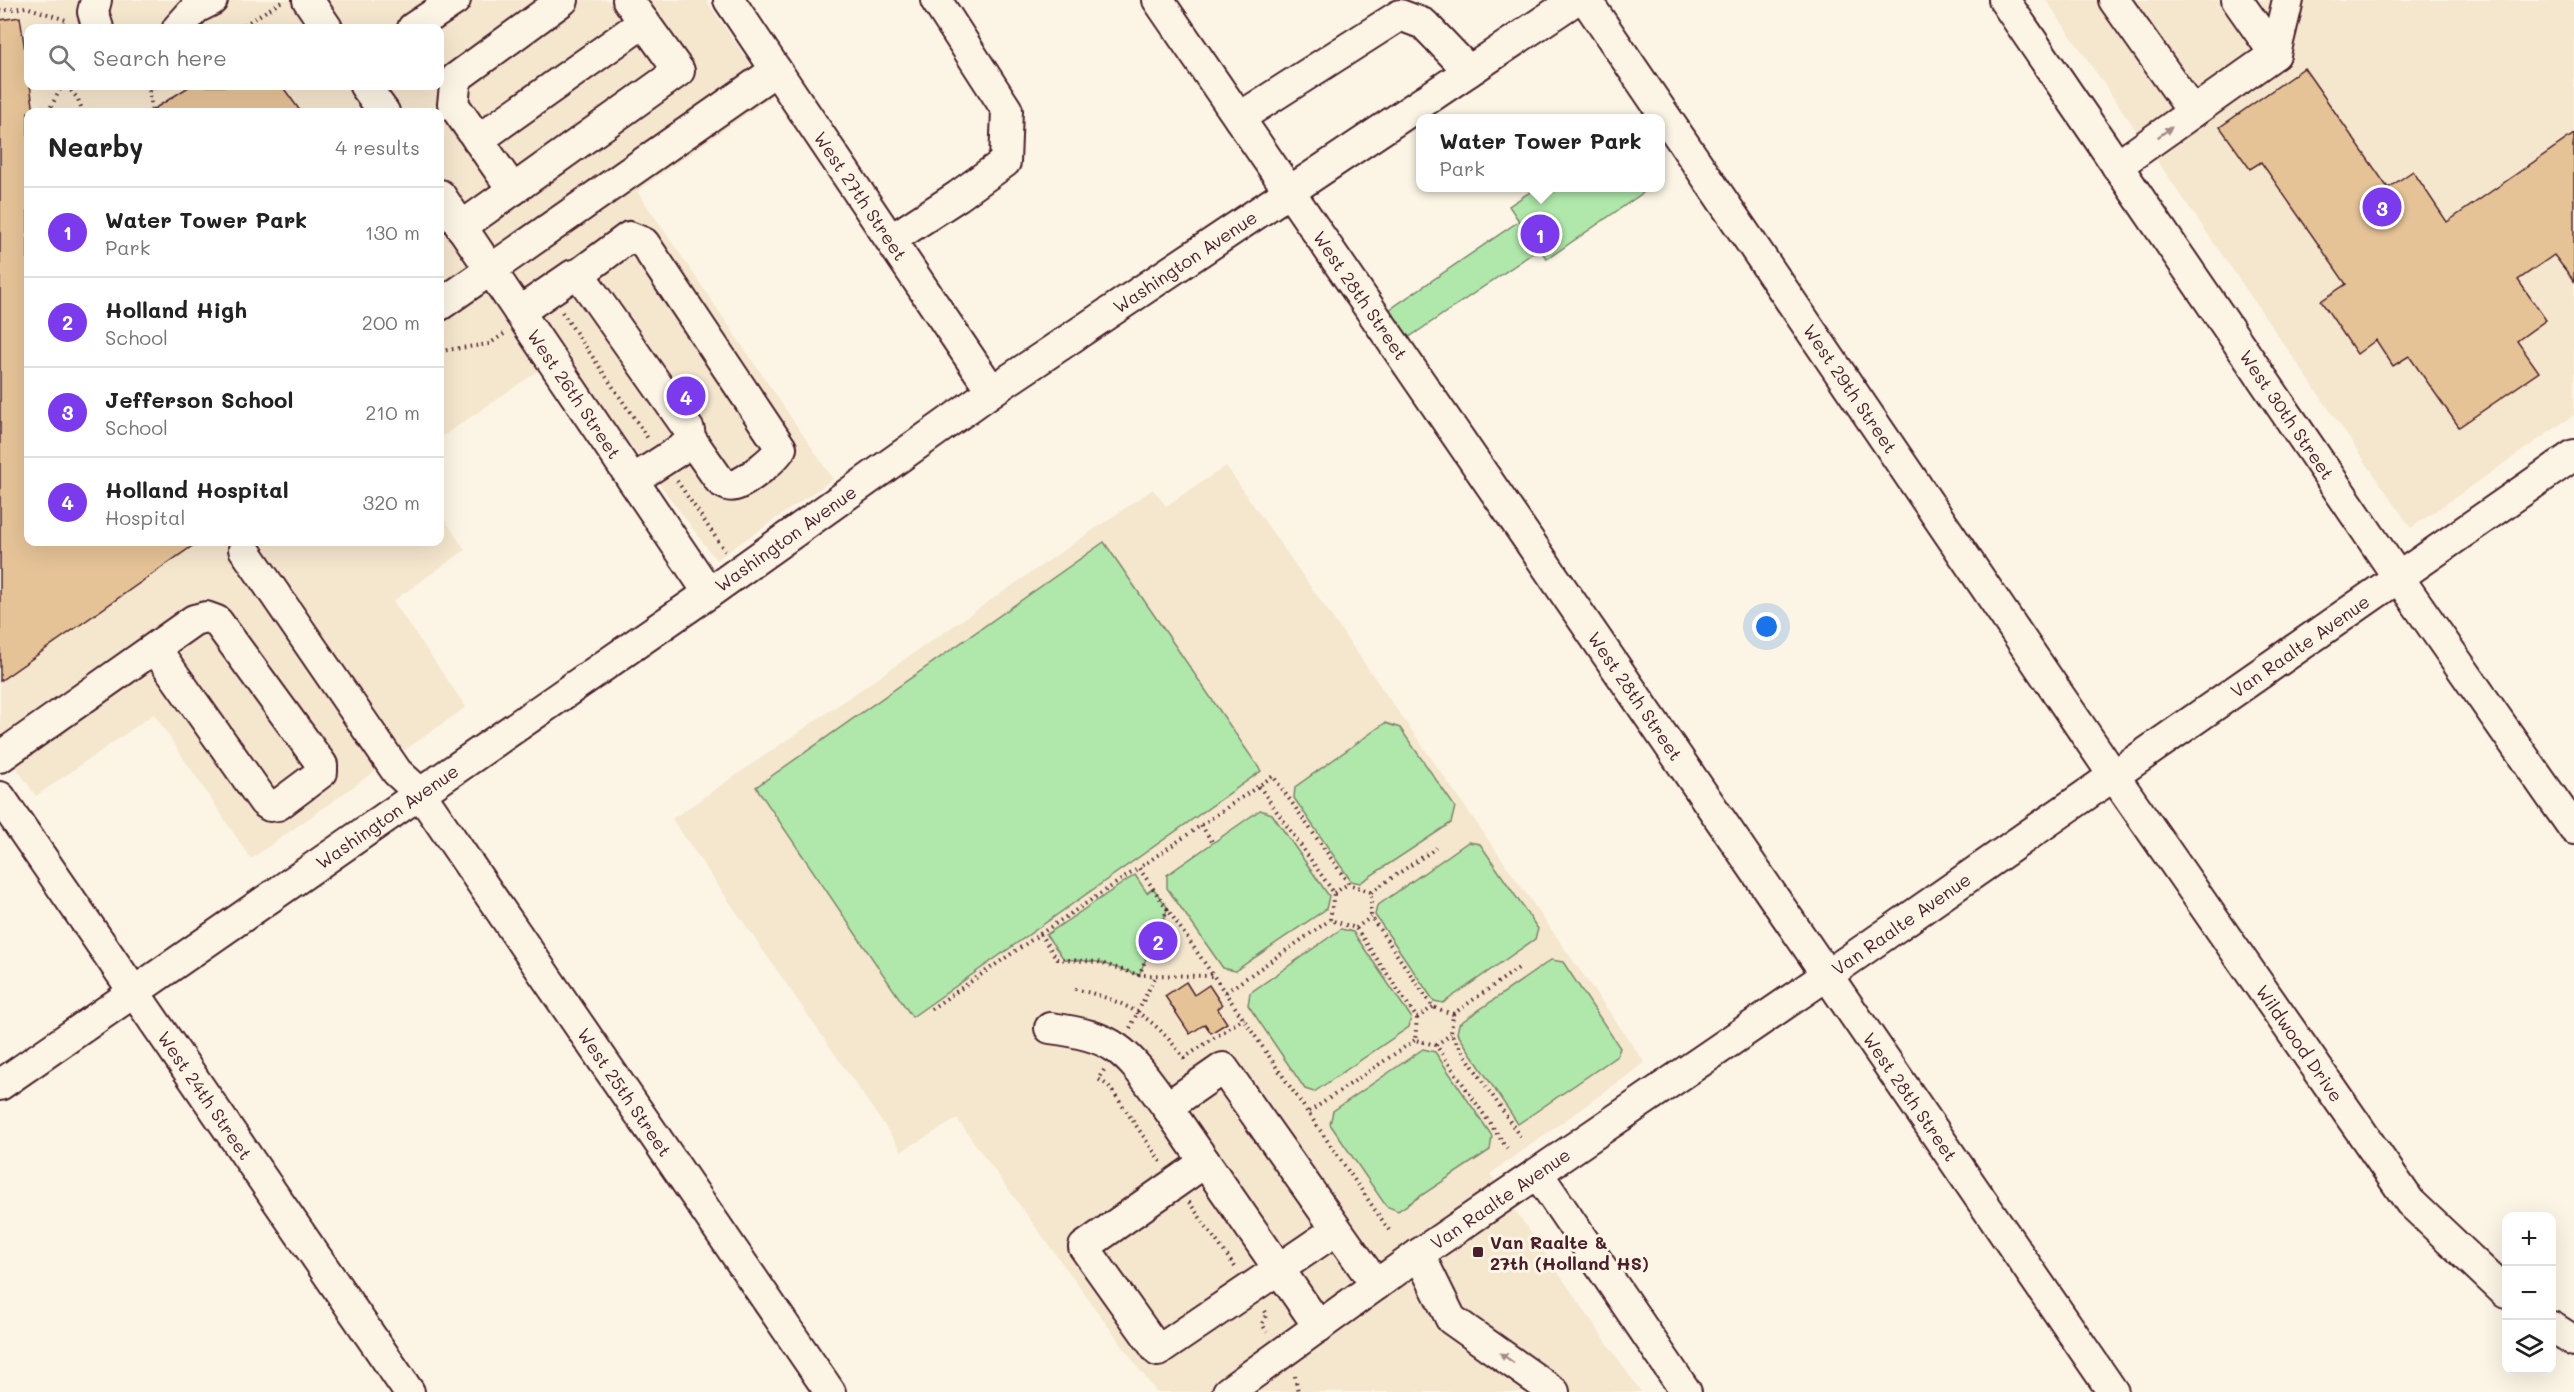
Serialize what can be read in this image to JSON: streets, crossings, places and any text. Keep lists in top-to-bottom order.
{
  "streets": {
    "street": [
      "West 27th Street",
      "Washington Avenue",
      "West 28th Street",
      "West 29th Street",
      "West 26th Street",
      "West 30th Street",
      "Van Raalte Avenue",
      "Wildwood Drive",
      "West 25th Street",
      "West 24th Street"
    ]
  },
  "crossings": [
    ["West 27th Street", "Washington Avenue"],
    ["Washington Avenue", "West 28th Street"],
    ["Washington Avenue", "West 26th Street"],
    ["Washington Avenue", "West 25th Street"],
    ["Washington Avenue", "West 24th Street"],
    ["West 28th Street", "Van Raalte Avenue"],
    ["West 29th Street", "Van Raalte Avenue"],
    ["West 29th Street", "Wildwood Drive"],
    ["West 30th Street", "Van Raalte Avenue"],
    ["Van Raalte Avenue", "Wildwood Drive"]
  ],
  "places": {
    "transit": ["Van Raalte & 27th (Holland HS)"]
  },
  "page": {
    "search": "Search here",
    "heading": ["Nearby", "4 results"],
    "popup": ["Water Tower Park", "Park"],
    "pins": [
      "3",
      "1",
      "4",
      "2"
    ],
    "list": [
      {
        "mark": "1",
        "name": "Water Tower Park",
        "note": "Park",
        "value": "130 m"
      },
      {
        "mark": "2",
        "name": "Holland High",
        "note": "School",
        "value": "200 m"
      },
      {
        "mark": "3",
        "name": "Jefferson School",
        "note": "School",
        "value": "210 m"
      },
      {
        "mark": "4",
        "name": "Holland Hospital",
        "note": "Hospital",
        "value": "320 m"
      }
    ],
    "map_buttons": ["+", "−"]
  }
}
